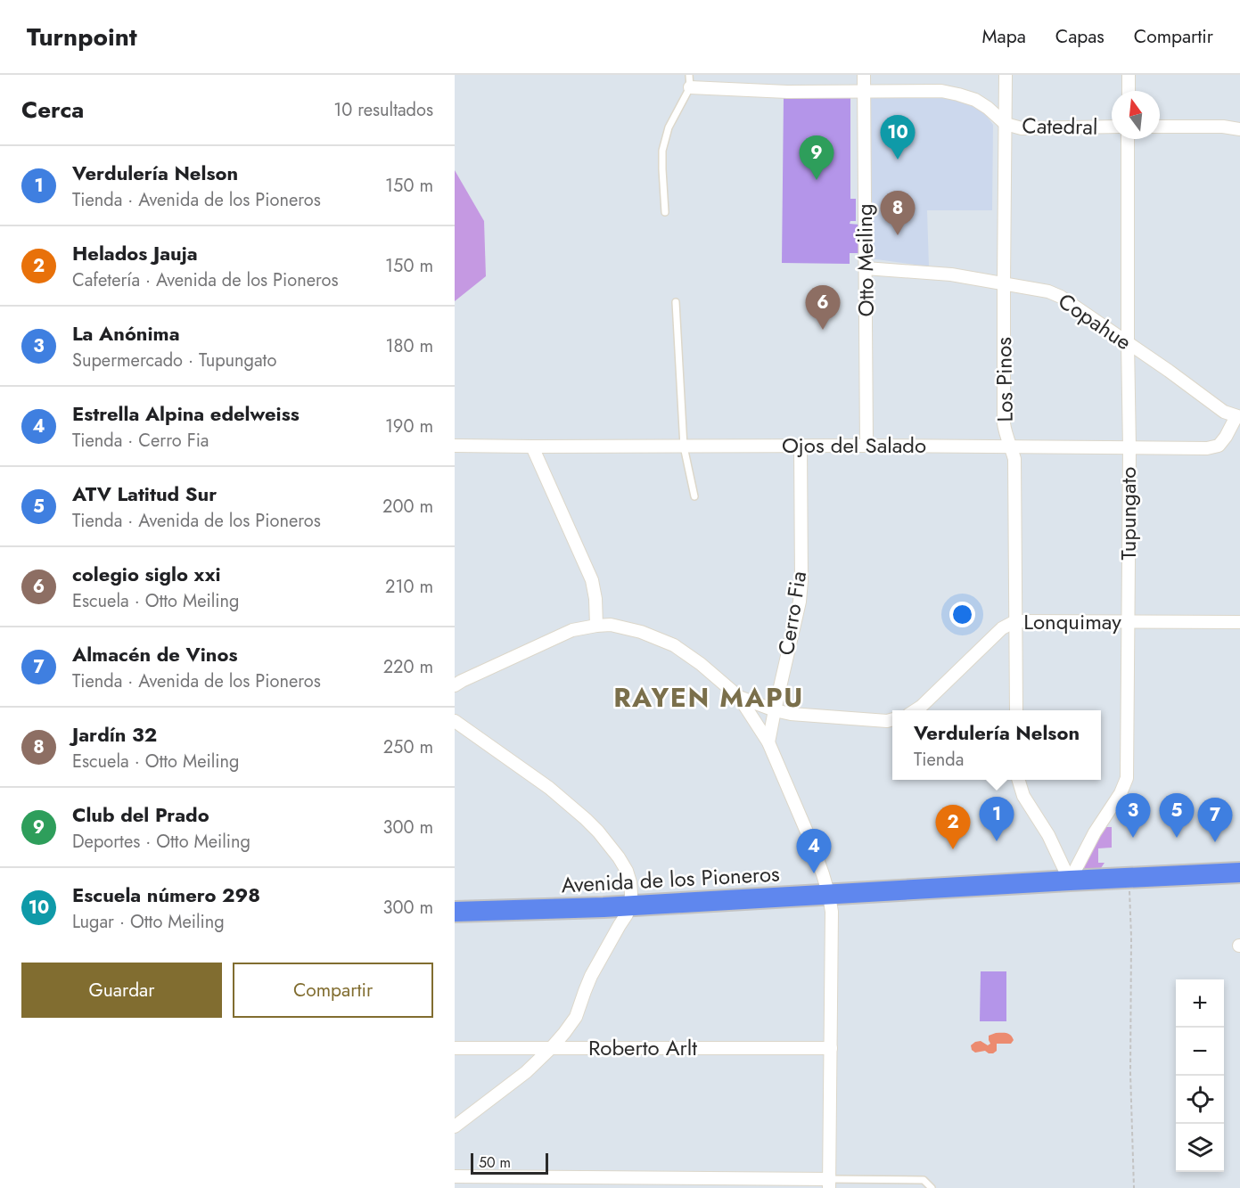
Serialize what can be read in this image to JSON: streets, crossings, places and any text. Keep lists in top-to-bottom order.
{
  "streets": {
    "main road": ["Avenida de los Pioneros"],
    "street": [
      "Catedral",
      "Otto Meiling",
      "Copahue",
      "Los Pinos",
      "Ojos del Salado",
      "Tupungato",
      "Cerro Fia",
      "Lonquimay",
      "Roberto Arlt"
    ]
  },
  "crossings": [
    ["Catedral", "Otto Meiling"],
    ["Catedral", "Los Pinos"],
    ["Otto Meiling", "Copahue"],
    ["Otto Meiling", "Ojos del Salado"],
    ["Copahue", "Los Pinos"],
    ["Copahue", "Ojos del Salado"],
    ["Copahue", "Tupungato"],
    ["Los Pinos", "Ojos del Salado"],
    ["Los Pinos", "Lonquimay"],
    ["Ojos del Salado", "Tupungato"],
    ["Ojos del Salado", "Cerro Fia"],
    ["Tupungato", "Lonquimay"],
    ["Tupungato", "Avenida de los Pioneros"]
  ],
  "districts": ["RAYEN MAPU"],
  "scale_bar": "50 m",
  "north": "top",
  "page": {
    "header": "Turnpoint",
    "nav": ["Mapa", "Capas", "Compartir"],
    "heading": ["Cerca", "10 resultados"],
    "pins": [
      "10",
      "9",
      "8",
      "6",
      "3",
      "5",
      "1",
      "7",
      "2",
      "4"
    ],
    "list": [
      {
        "mark": "1",
        "name": "Verdulería Nelson",
        "note": "Tienda · Avenida de los Pioneros",
        "value": "150 m"
      },
      {
        "mark": "2",
        "name": "Helados Jauja",
        "note": "Cafetería · Avenida de los Pioneros",
        "value": "150 m"
      },
      {
        "mark": "3",
        "name": "La Anónima",
        "note": "Supermercado · Tupungato",
        "value": "180 m"
      },
      {
        "mark": "4",
        "name": "Estrella Alpina edelweiss",
        "note": "Tienda · Cerro Fia",
        "value": "190 m"
      },
      {
        "mark": "5",
        "name": "ATV Latitud Sur",
        "note": "Tienda · Avenida de los Pioneros",
        "value": "200 m"
      },
      {
        "mark": "6",
        "name": "colegio siglo xxi",
        "note": "Escuela · Otto Meiling",
        "value": "210 m"
      },
      {
        "mark": "7",
        "name": "Almacén de Vinos",
        "note": "Tienda · Avenida de los Pioneros",
        "value": "220 m"
      },
      {
        "mark": "8",
        "name": "Jardín 32",
        "note": "Escuela · Otto Meiling",
        "value": "250 m"
      },
      {
        "mark": "9",
        "name": "Club del Prado",
        "note": "Deportes · Otto Meiling",
        "value": "300 m"
      },
      {
        "mark": "10",
        "name": "Escuela número 298",
        "note": "Lugar · Otto Meiling",
        "value": "300 m"
      }
    ],
    "popup": ["Verdulería Nelson", "Tienda"],
    "buttons": ["Guardar", "Compartir"],
    "map_buttons": ["+", "−"],
    "scale": "50 m"
  }
}
